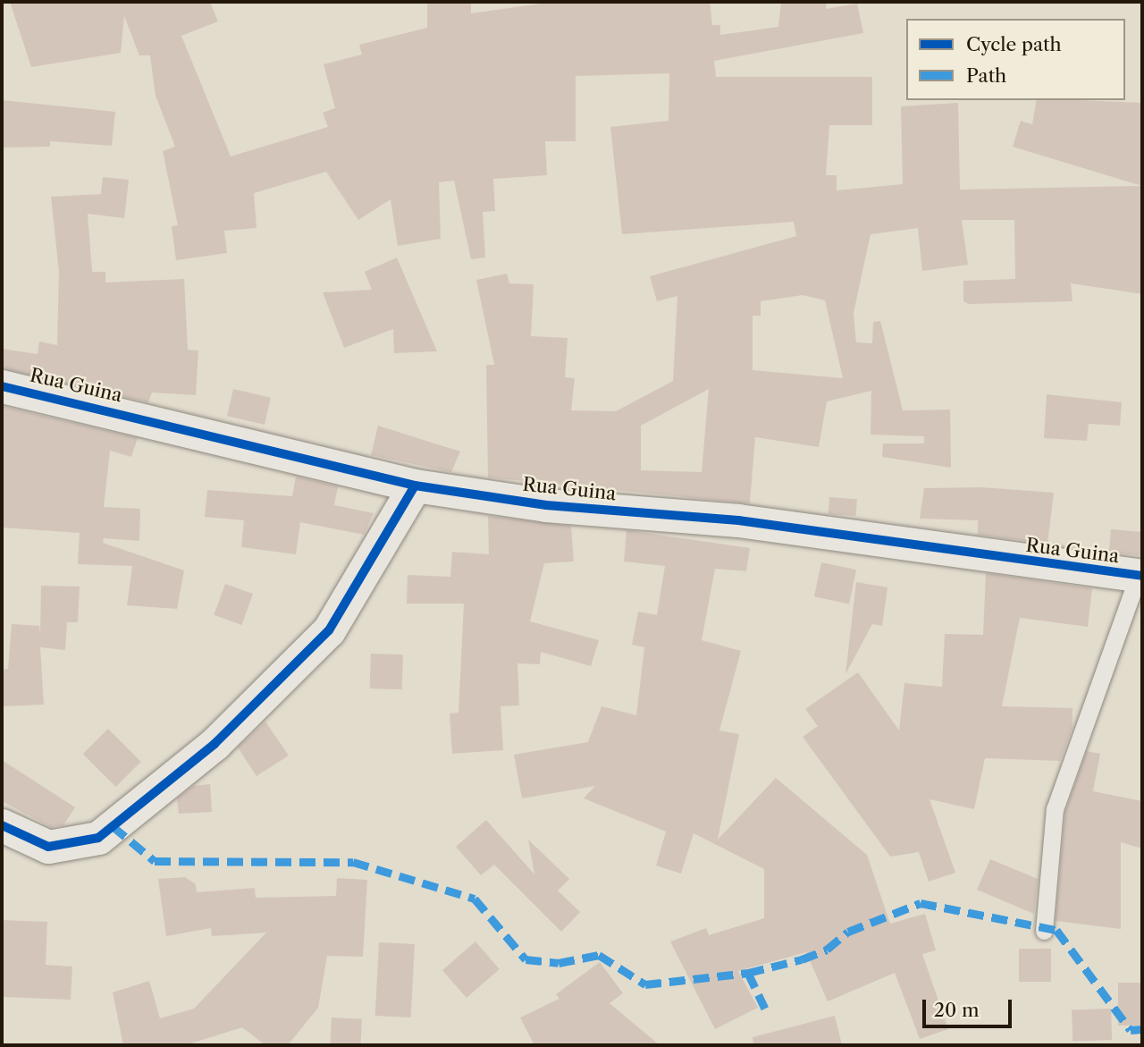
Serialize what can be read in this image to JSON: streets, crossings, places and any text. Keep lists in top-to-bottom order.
{
  "streets": {
    "street": ["Rua Guina"]
  },
  "legend": ["Cycle path", "Path"],
  "scale_bar": "20 m"
}
